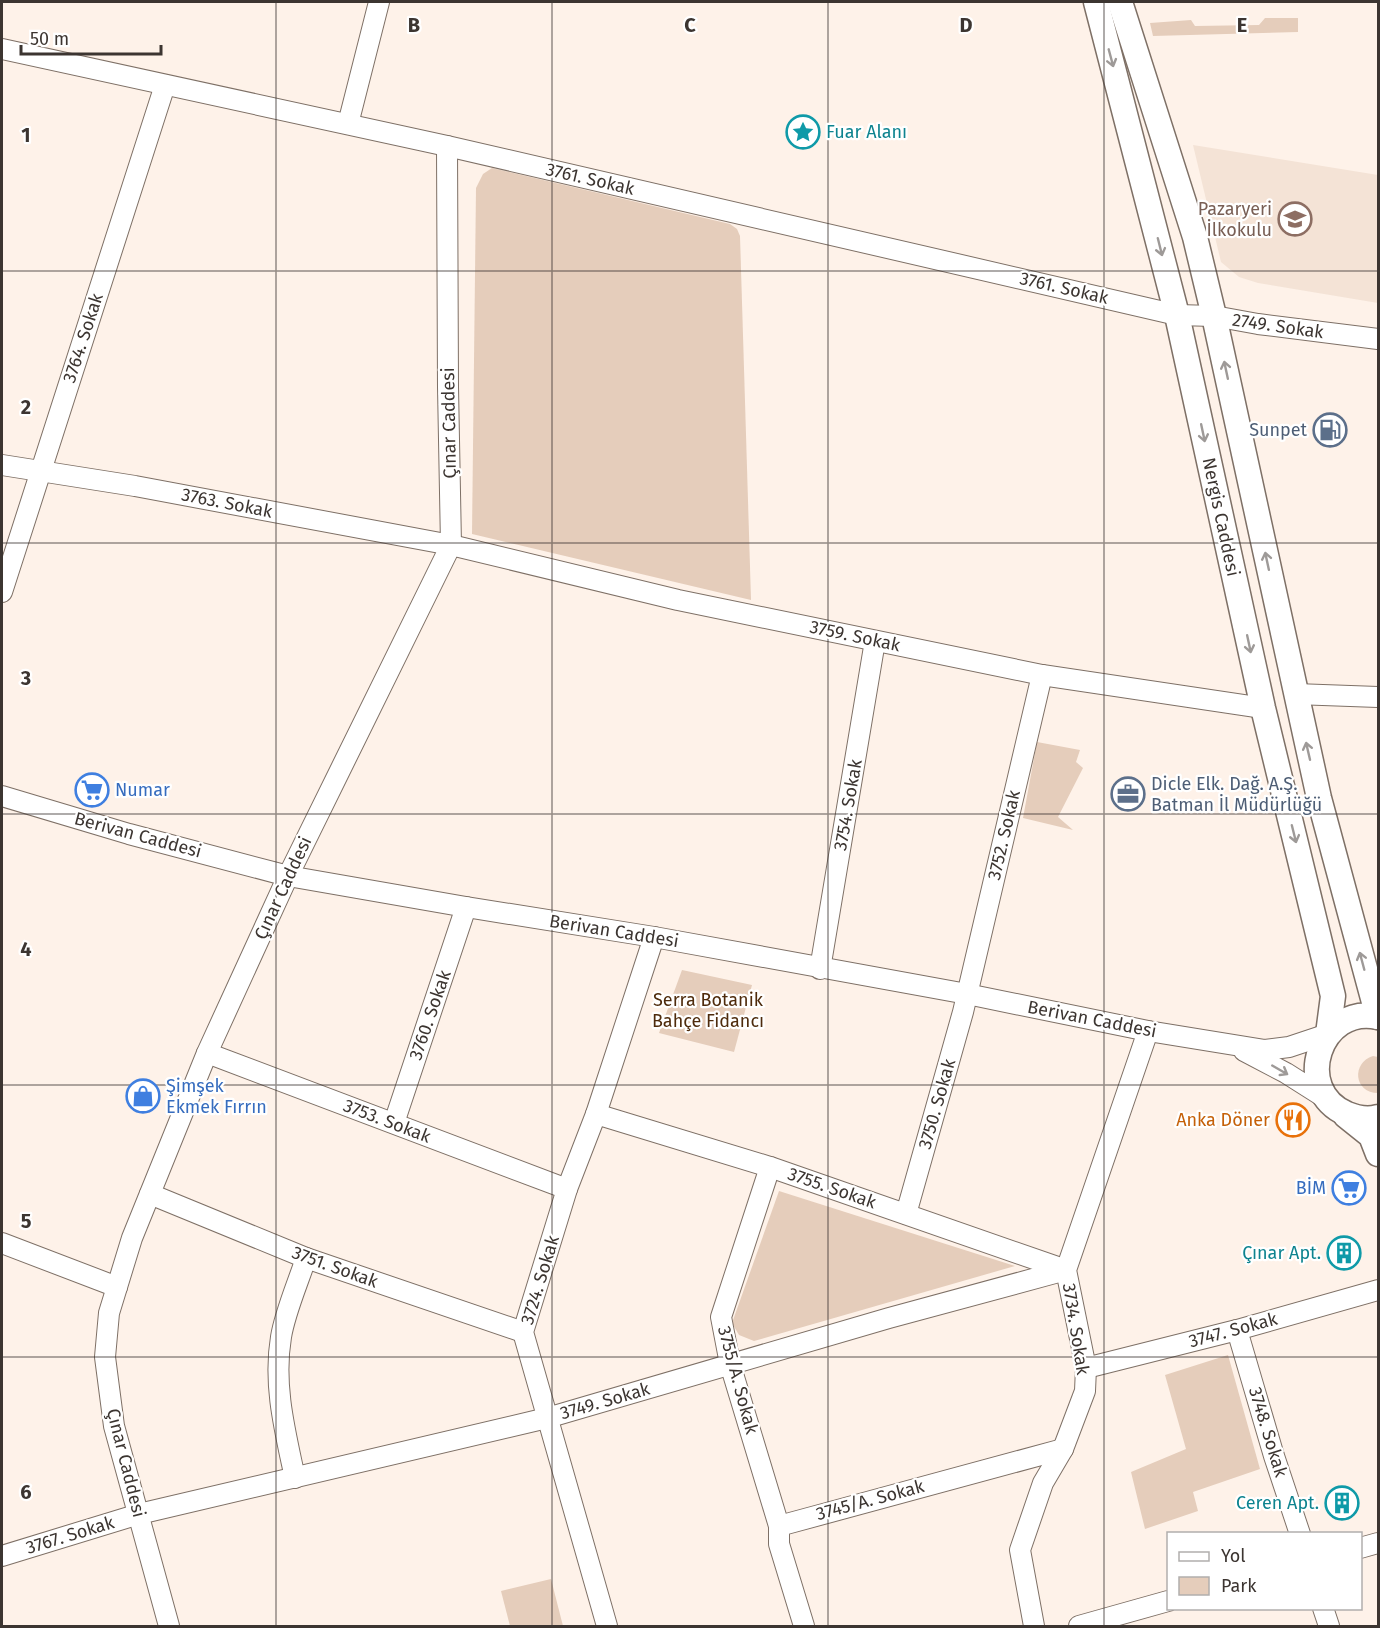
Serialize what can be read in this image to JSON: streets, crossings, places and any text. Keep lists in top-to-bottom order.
{
  "streets": {
    "main road": ["Nergis Caddesi"],
    "street": [
      "3761. Sokak",
      "2749. Sokak",
      "3764. Sokak",
      "Çınar Caddesi",
      "3763. Sokak",
      "3759. Sokak",
      "3754. Sokak",
      "Berivan Caddesi",
      "3752. Sokak",
      "3760. Sokak",
      "3750. Sokak",
      "3753. Sokak",
      "3755. Sokak",
      "3751. Sokak",
      "3724. Sokak",
      "3734. Sokak",
      "3747. Sokak",
      "3755/A. Sokak",
      "3749. Sokak",
      "3748. Sokak",
      "3745/A. Sokak",
      "3767. Sokak"
    ]
  },
  "crossings": [
    ["3761. Sokak", "2749. Sokak"],
    ["3761. Sokak", "3764. Sokak"],
    ["3761. Sokak", "Çınar Caddesi"],
    ["3761. Sokak", "Nergis Caddesi"],
    ["2749. Sokak", "Nergis Caddesi"],
    ["3764. Sokak", "3763. Sokak"],
    ["Çınar Caddesi", "3763. Sokak"],
    ["Çınar Caddesi", "3759. Sokak"],
    ["Çınar Caddesi", "Berivan Caddesi"],
    ["Çınar Caddesi", "3753. Sokak"],
    ["Çınar Caddesi", "3751. Sokak"],
    ["Çınar Caddesi", "3749. Sokak"],
    ["Çınar Caddesi", "3767. Sokak"],
    ["3763. Sokak", "3759. Sokak"],
    ["Nergis Caddesi", "3759. Sokak"],
    ["3759. Sokak", "3754. Sokak"],
    ["3759. Sokak", "3752. Sokak"],
    ["3754. Sokak", "Berivan Caddesi"],
    ["Berivan Caddesi", "3752. Sokak"],
    ["Berivan Caddesi", "3760. Sokak"],
    ["Berivan Caddesi", "3750. Sokak"],
    ["Berivan Caddesi", "3724. Sokak"],
    ["Berivan Caddesi", "3734. Sokak"],
    ["3752. Sokak", "3750. Sokak"],
    ["3760. Sokak", "3753. Sokak"],
    ["3750. Sokak", "3755. Sokak"],
    ["3753. Sokak", "3724. Sokak"],
    ["3755. Sokak", "3724. Sokak"],
    ["3755. Sokak", "3734. Sokak"],
    ["3755. Sokak", "3755/A. Sokak"],
    ["3755. Sokak", "3749. Sokak"],
    ["3751. Sokak", "3724. Sokak"],
    ["3724. Sokak", "3749. Sokak"],
    ["3734. Sokak", "3747. Sokak"],
    ["3734. Sokak", "3749. Sokak"],
    ["3734. Sokak", "3745/A. Sokak"],
    ["3747. Sokak", "3748. Sokak"],
    ["3755/A. Sokak", "3749. Sokak"],
    ["3755/A. Sokak", "3745/A. Sokak"],
    ["3749. Sokak", "3767. Sokak"]
  ],
  "parks": ["Serra Botanik Bahçe Fidancı"],
  "places": {
    "place": ["Fuar Alanı"],
    "school or university": ["Pazaryeri İlkokulu"],
    "fuel station": ["Sunpet"],
    "supermarket": ["Numar", "BİM"],
    "office": ["Dicle Elk. Dağ. A.Ş. Batman İl Müdürlüğü"],
    "shop": ["Şimşek Ekmek Fırrın"],
    "restaurant": ["Anka Döner"],
    "building": ["Çınar Apt.", "Ceren Apt."]
  },
  "legend": ["Yol", "Park"],
  "scale_bar": "50 m",
  "grid": {
    "columns": [
      "B",
      "C",
      "D",
      "E"
    ],
    "rows": [
      "1",
      "2",
      "3",
      "4",
      "5",
      "6"
    ]
  }
}
